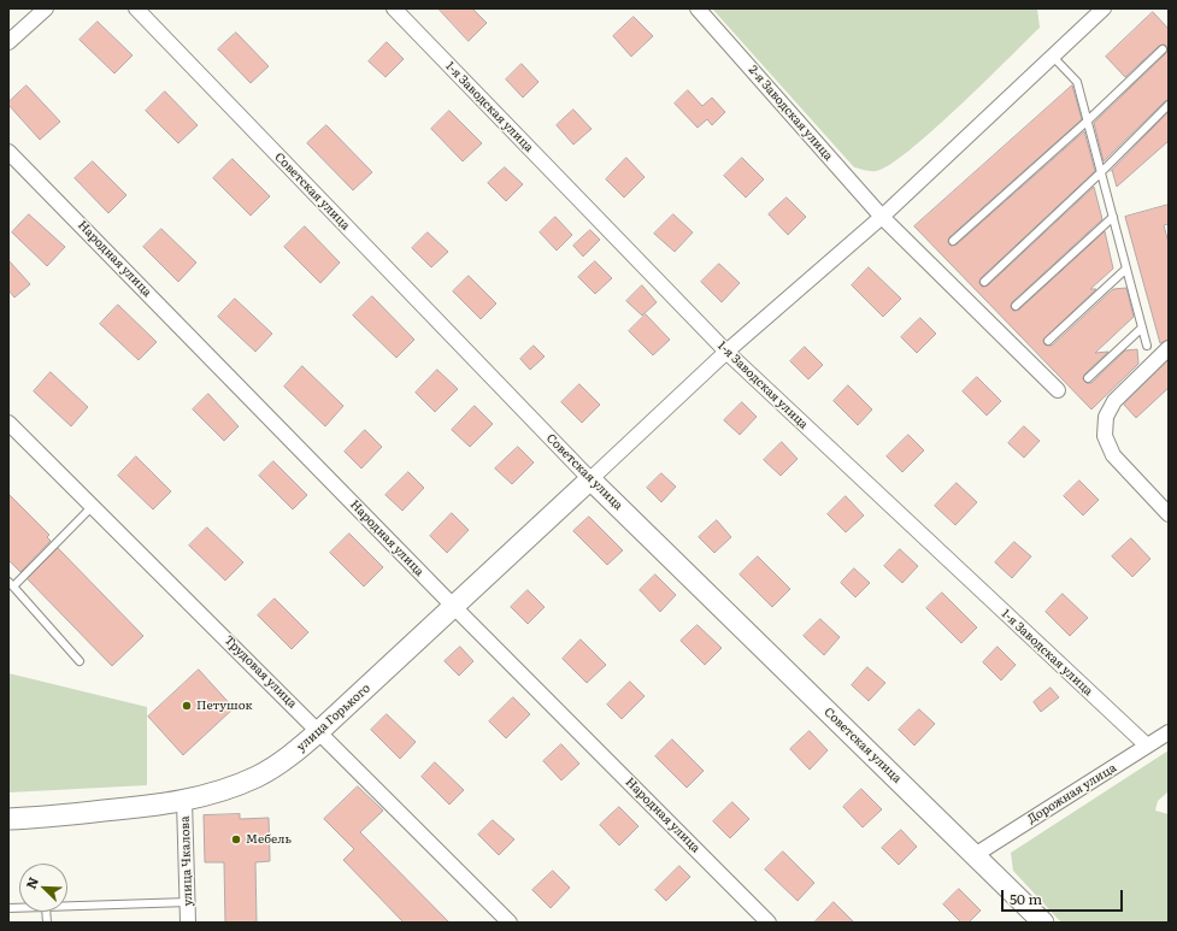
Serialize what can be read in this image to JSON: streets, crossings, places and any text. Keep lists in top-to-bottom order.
{
  "streets": {
    "street": [
      "1-я Заводская улица",
      "2-я Заводская улица",
      "Советская улица",
      "Народная улица",
      "Трудовая улица",
      "улица Горького",
      "Дорожная улица",
      "улица Чкалова"
    ]
  },
  "crossings": [
    ["1-я Заводская улица", "Дорожная улица"],
    ["Советская улица", "улица Горького"],
    ["Советская улица", "Дорожная улица"],
    ["Народная улица", "улица Горького"],
    ["Трудовая улица", "улица Горького"],
    ["улица Горького", "улица Чкалова"]
  ],
  "places": ["Петушок", "Мебель"],
  "scale_bar": "50 m",
  "north": "top left"
}
